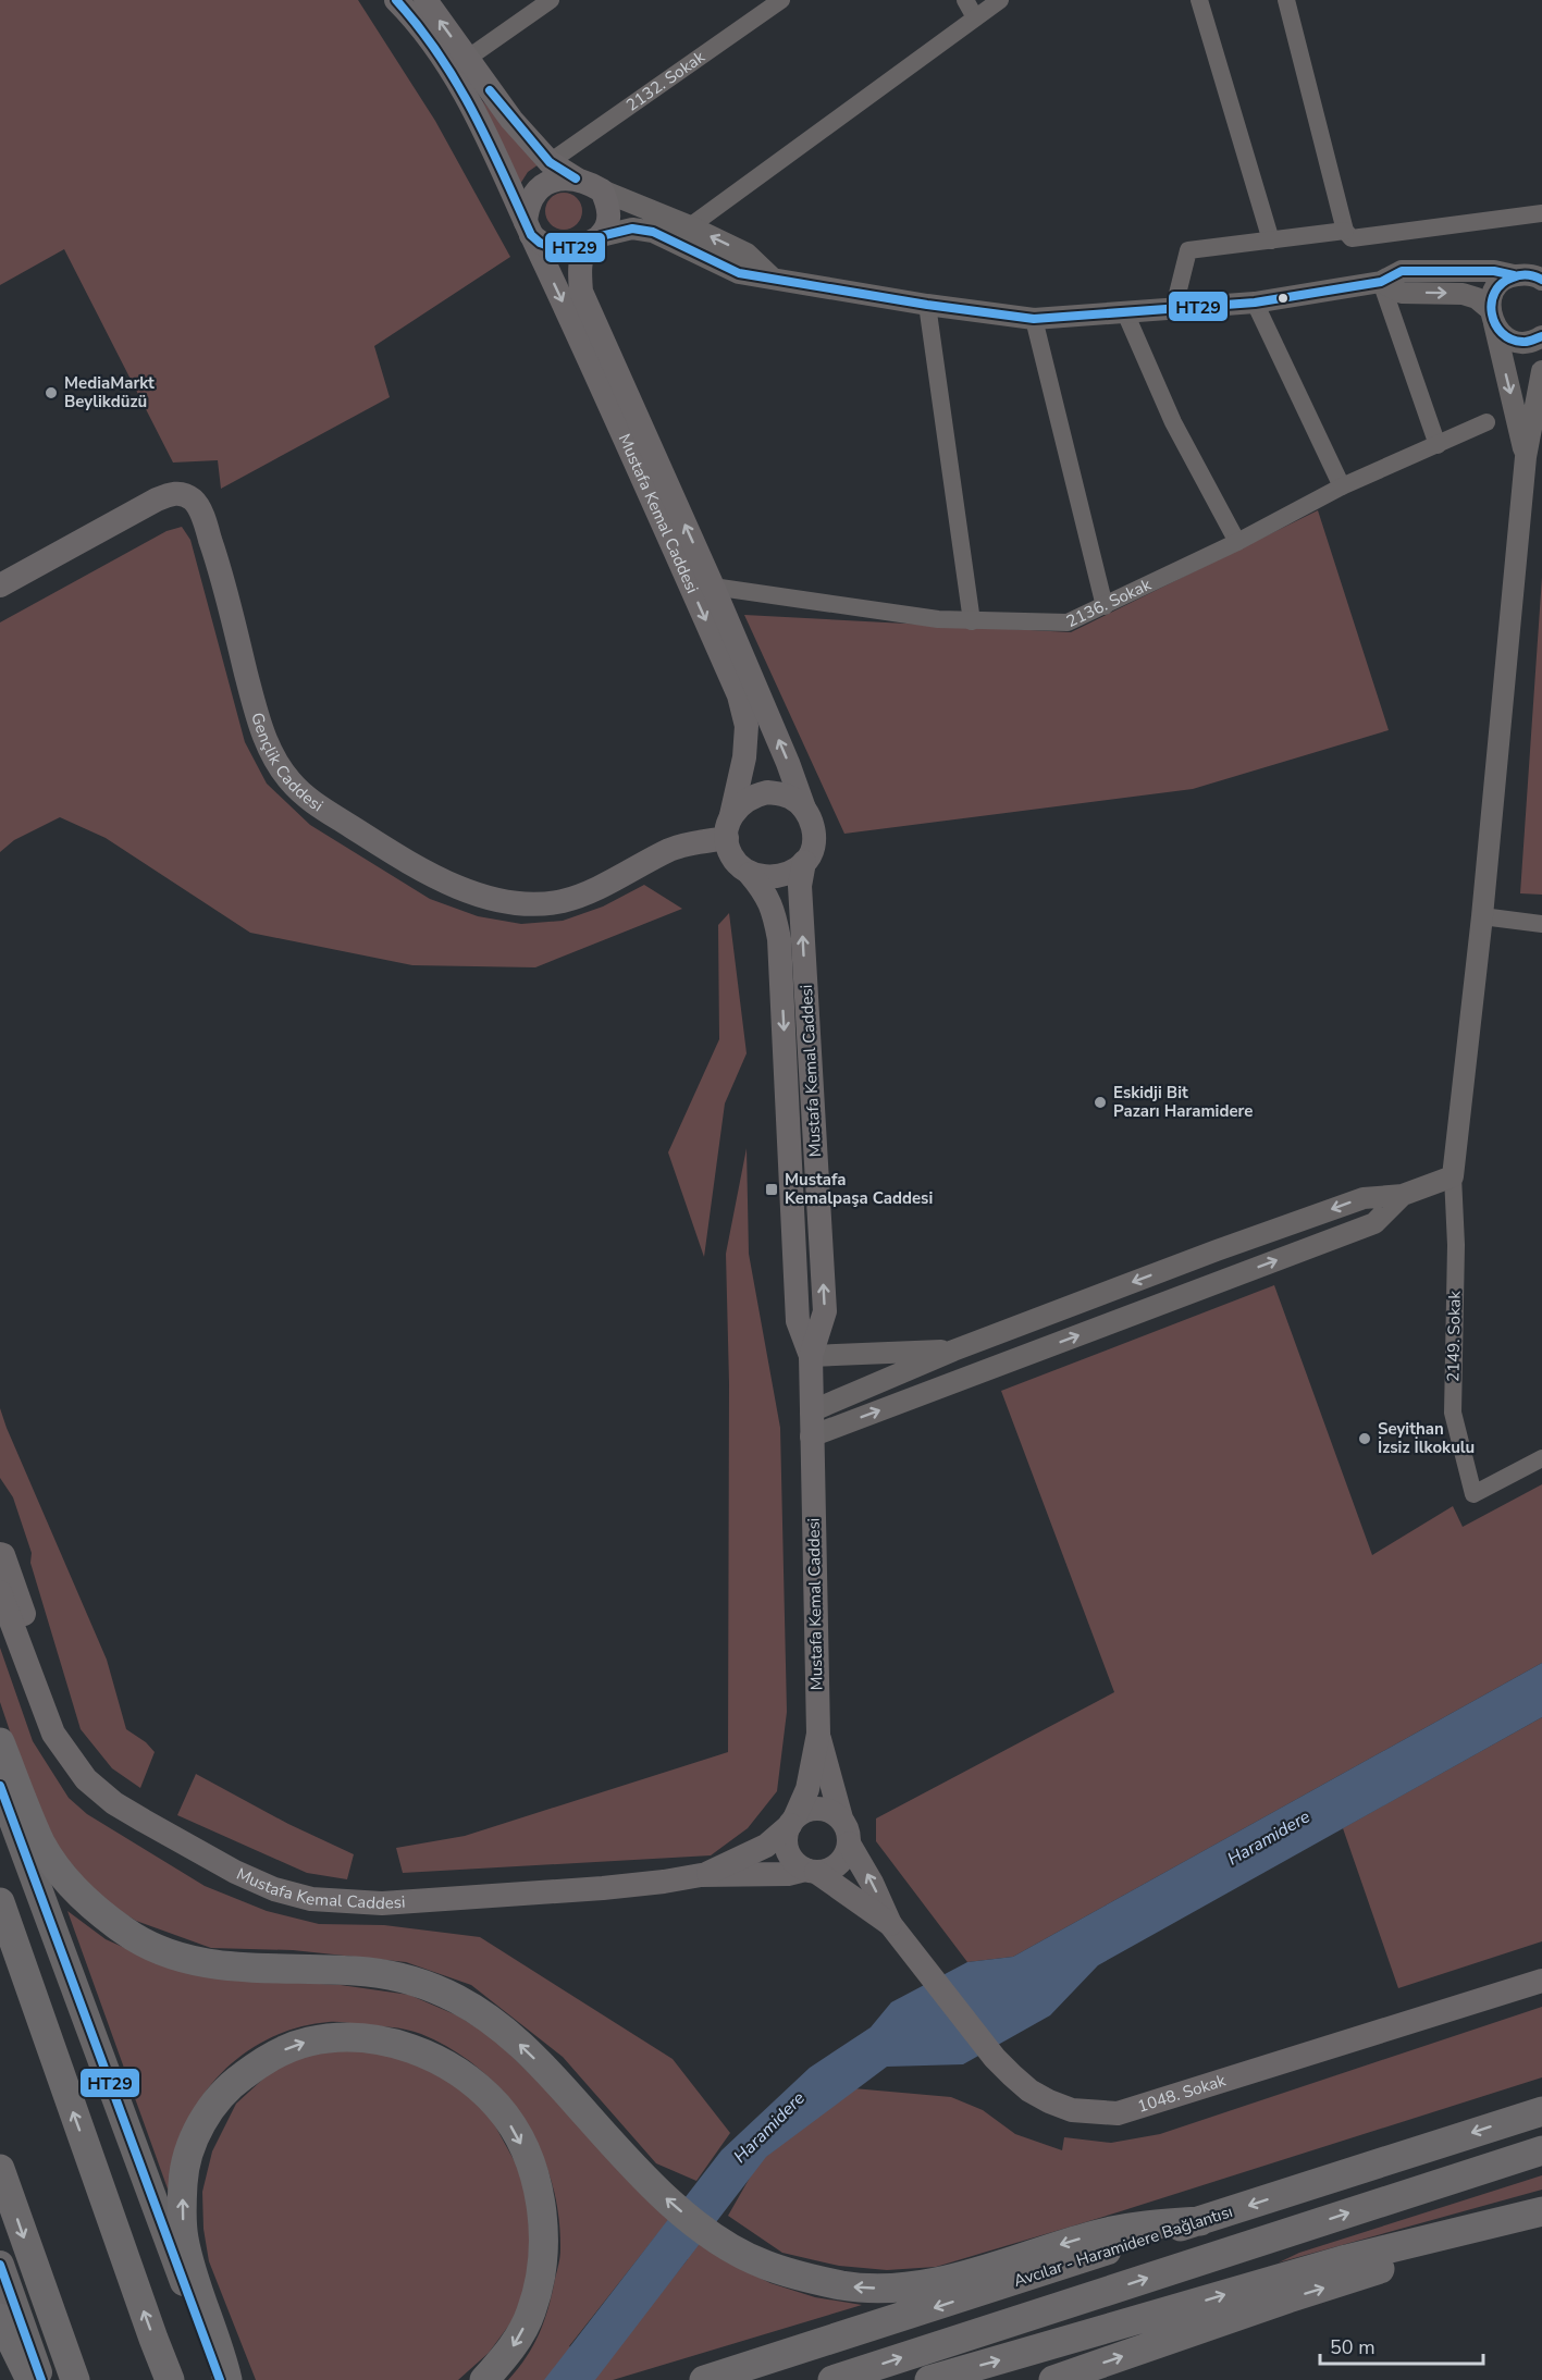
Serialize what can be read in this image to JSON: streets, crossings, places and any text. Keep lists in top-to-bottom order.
{
  "streets": {
    "highway": ["Avcılar - Haramidere Bağlantısı"],
    "main road": ["Mustafa Kemal Caddesi", "Gençlik Caddesi", "1048. Sokak"],
    "street": ["2132. Sokak", "2136. Sokak", "2149. Sokak"]
  },
  "crossings": [
    ["Mustafa Kemal Caddesi", "2136. Sokak"],
    ["Mustafa Kemal Caddesi", "Gençlik Caddesi"],
    ["Mustafa Kemal Caddesi", "1048. Sokak"]
  ],
  "water": ["Haramidere"],
  "places": {
    "other": ["MediaMarkt Beylikdüzü", "Eskidji Bit Pazarı Haramidere", "Seyithan İzsiz İlkokulu"],
    "transit": ["Mustafa Kemalpaşa Caddesi"]
  },
  "lines": ["transit line HT29"],
  "scale_bar": "50 m"
}
